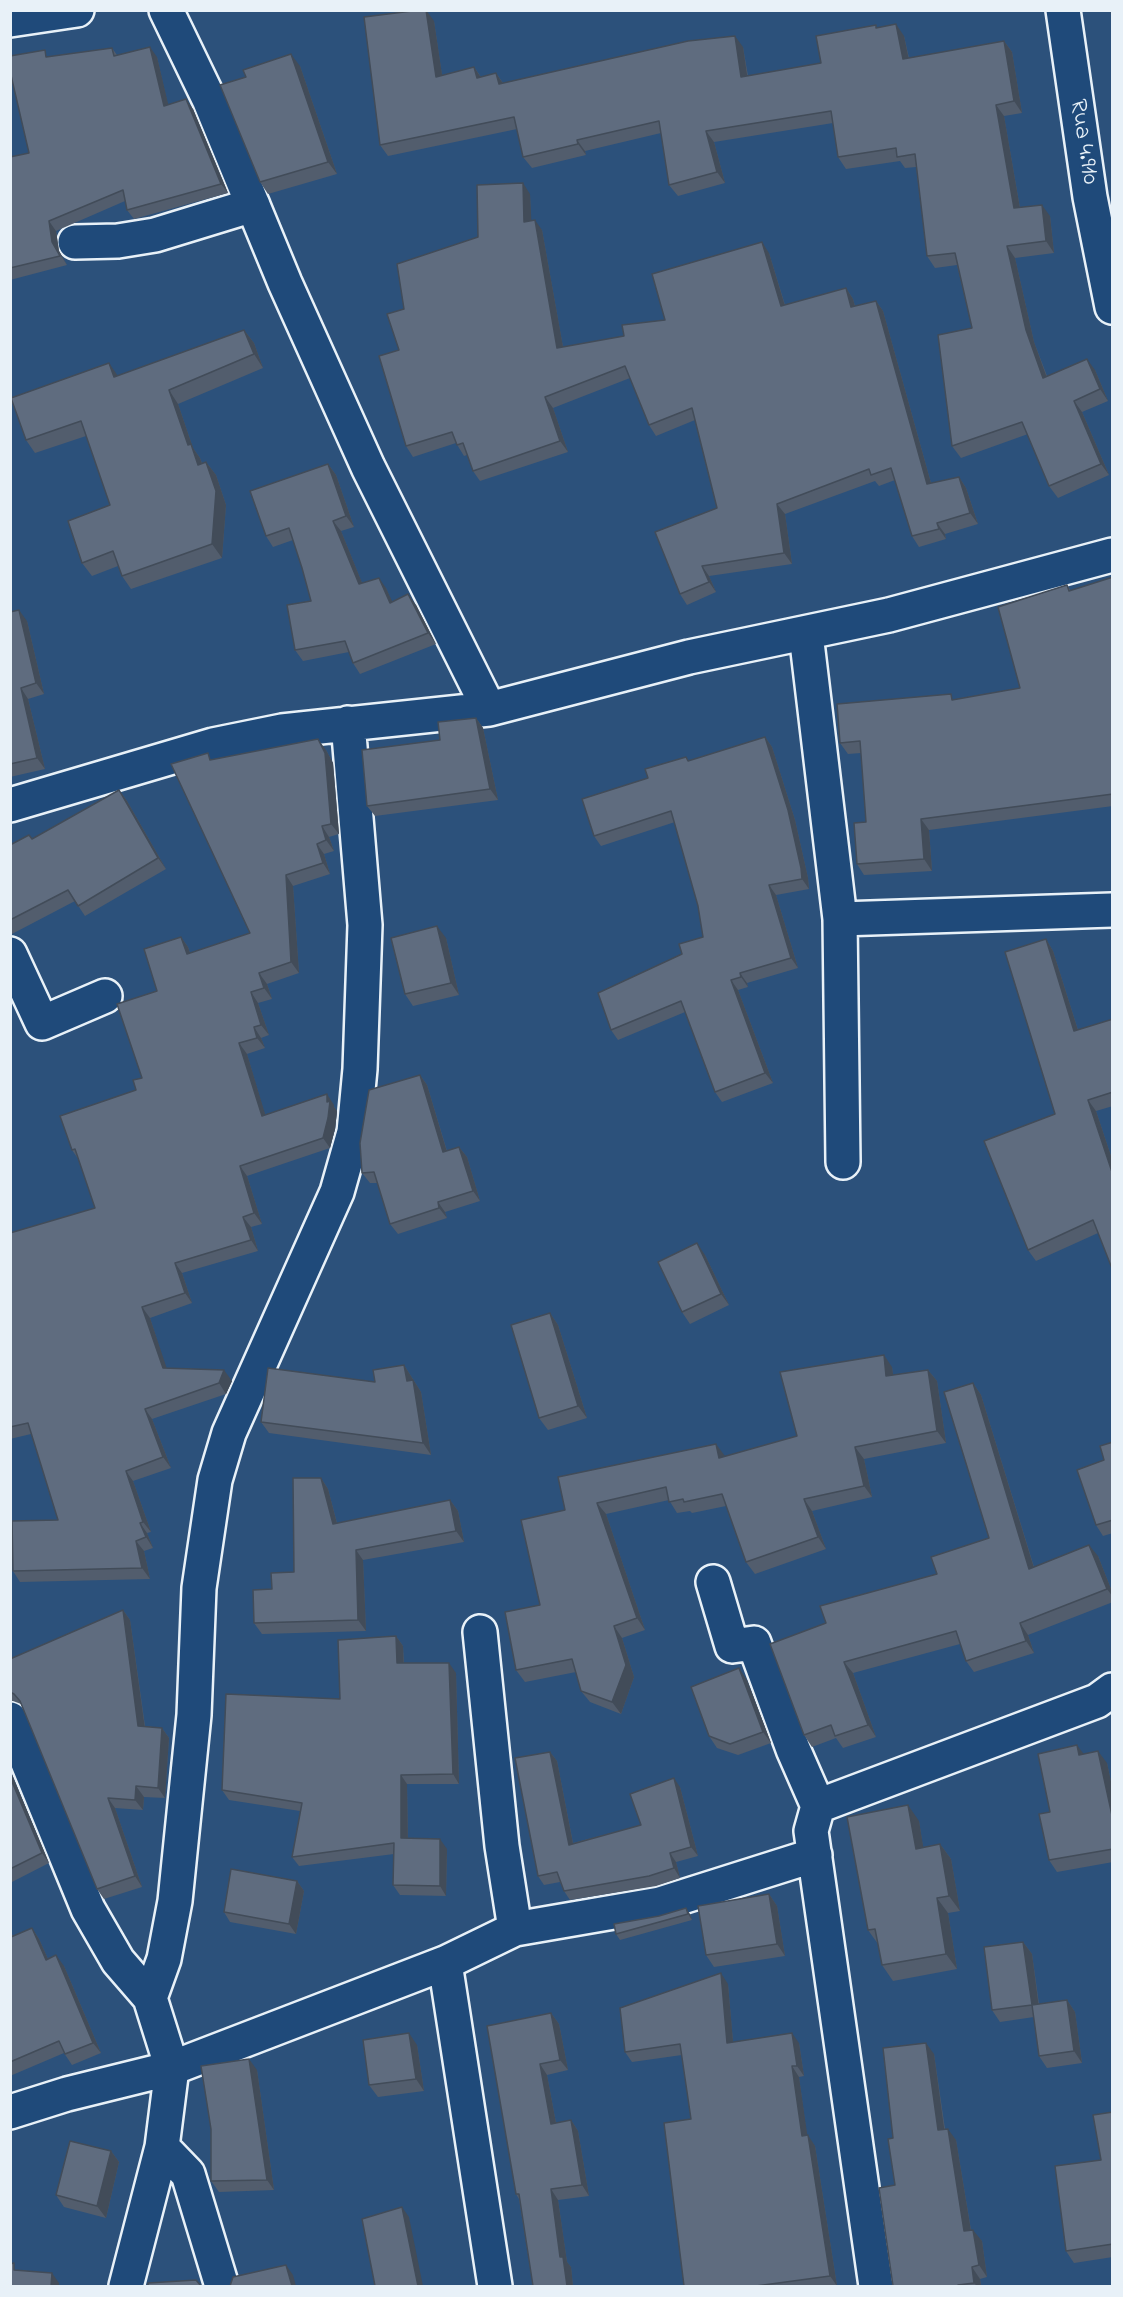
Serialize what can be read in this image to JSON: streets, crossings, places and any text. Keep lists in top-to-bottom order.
{
  "streets": {
    "street": ["Rua 4.910"]
  }
}
